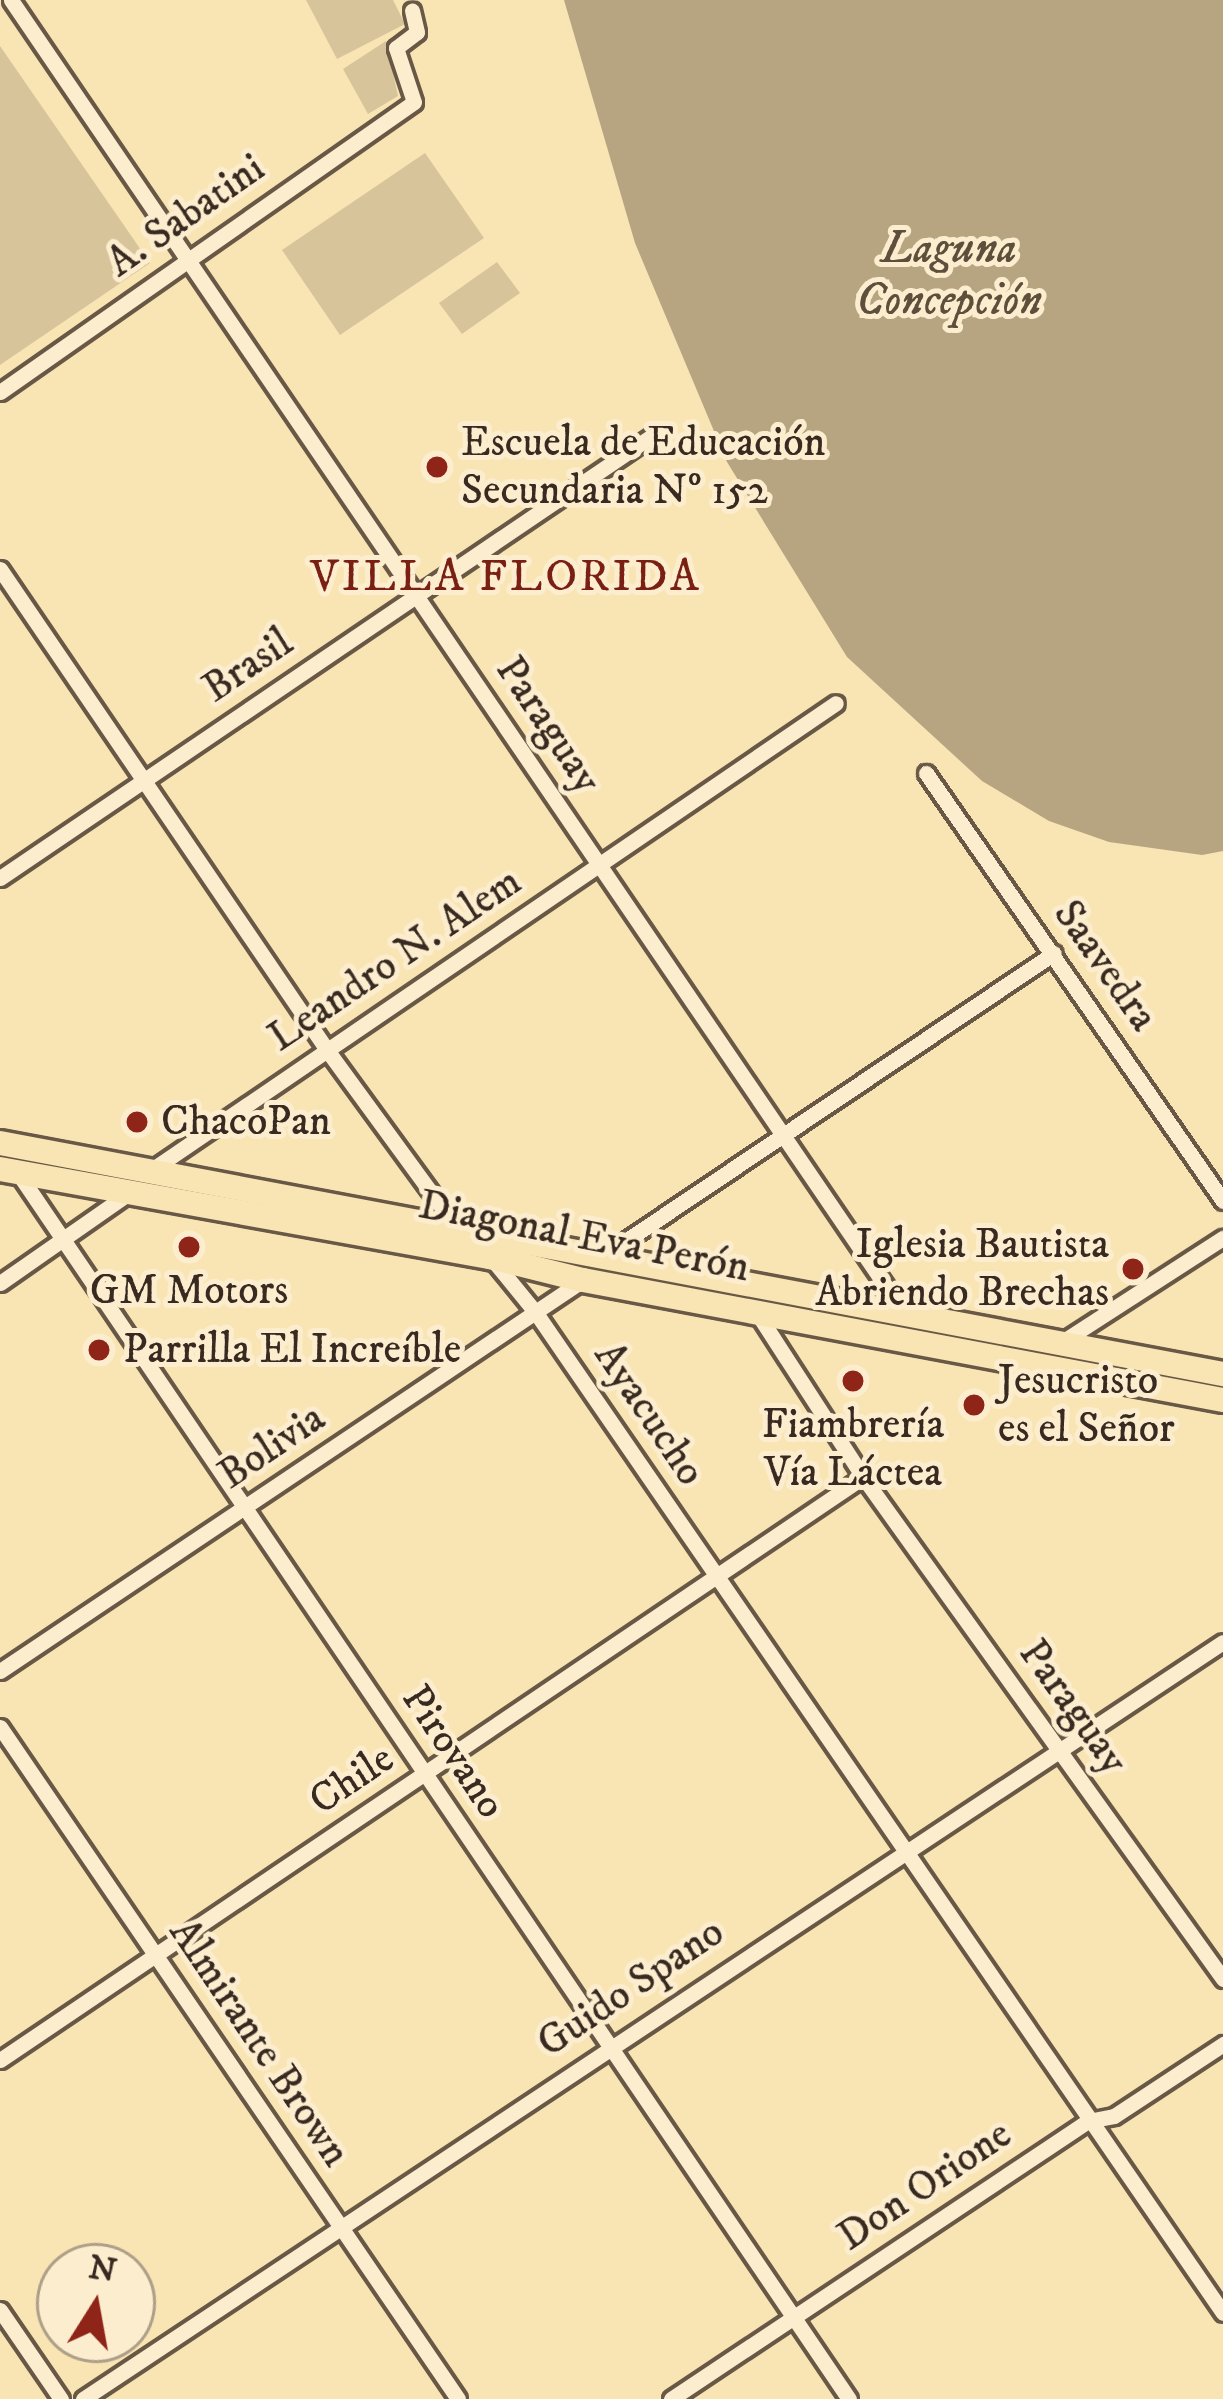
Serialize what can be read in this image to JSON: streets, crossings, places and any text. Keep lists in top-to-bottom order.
{
  "streets": {
    "main road": ["Diagonal Eva Perón"],
    "street": [
      "A. Sabatini",
      "Brasil",
      "Paraguay",
      "Leandro N. Alem",
      "Saavedra",
      "Ayacucho",
      "Bolivia",
      "Pirovano",
      "Chile",
      "Guido Spano",
      "Almirante Brown",
      "Don Orione"
    ]
  },
  "crossings": [
    ["A. Sabatini", "Paraguay"],
    ["Brasil", "Paraguay"],
    ["Brasil", "Ayacucho"],
    ["Paraguay", "Leandro N. Alem"],
    ["Paraguay", "Diagonal Eva Perón"],
    ["Paraguay", "Chile"],
    ["Paraguay", "Guido Spano"],
    ["Leandro N. Alem", "Diagonal Eva Perón"],
    ["Leandro N. Alem", "Ayacucho"],
    ["Leandro N. Alem", "Pirovano"],
    ["Diagonal Eva Perón", "Ayacucho"],
    ["Diagonal Eva Perón", "Bolivia"],
    ["Diagonal Eva Perón", "Pirovano"],
    ["Ayacucho", "Bolivia"],
    ["Ayacucho", "Chile"],
    ["Ayacucho", "Guido Spano"],
    ["Ayacucho", "Don Orione"],
    ["Bolivia", "Pirovano"],
    ["Pirovano", "Chile"],
    ["Pirovano", "Guido Spano"],
    ["Pirovano", "Don Orione"],
    ["Chile", "Almirante Brown"],
    ["Guido Spano", "Almirante Brown"]
  ],
  "districts": ["VILLA FLORIDA"],
  "water": ["Laguna Concepción"],
  "places": [
    "Escuela de Educación Secundaria Nº 152",
    "ChacoPan",
    "GM Motors",
    "Iglesia Bautista Abriendo Brechas",
    "Parrilla El Increíble",
    "Fiambrería Vía Láctea",
    "Jesucristo es el Señor"
  ],
  "north": "top"
}
